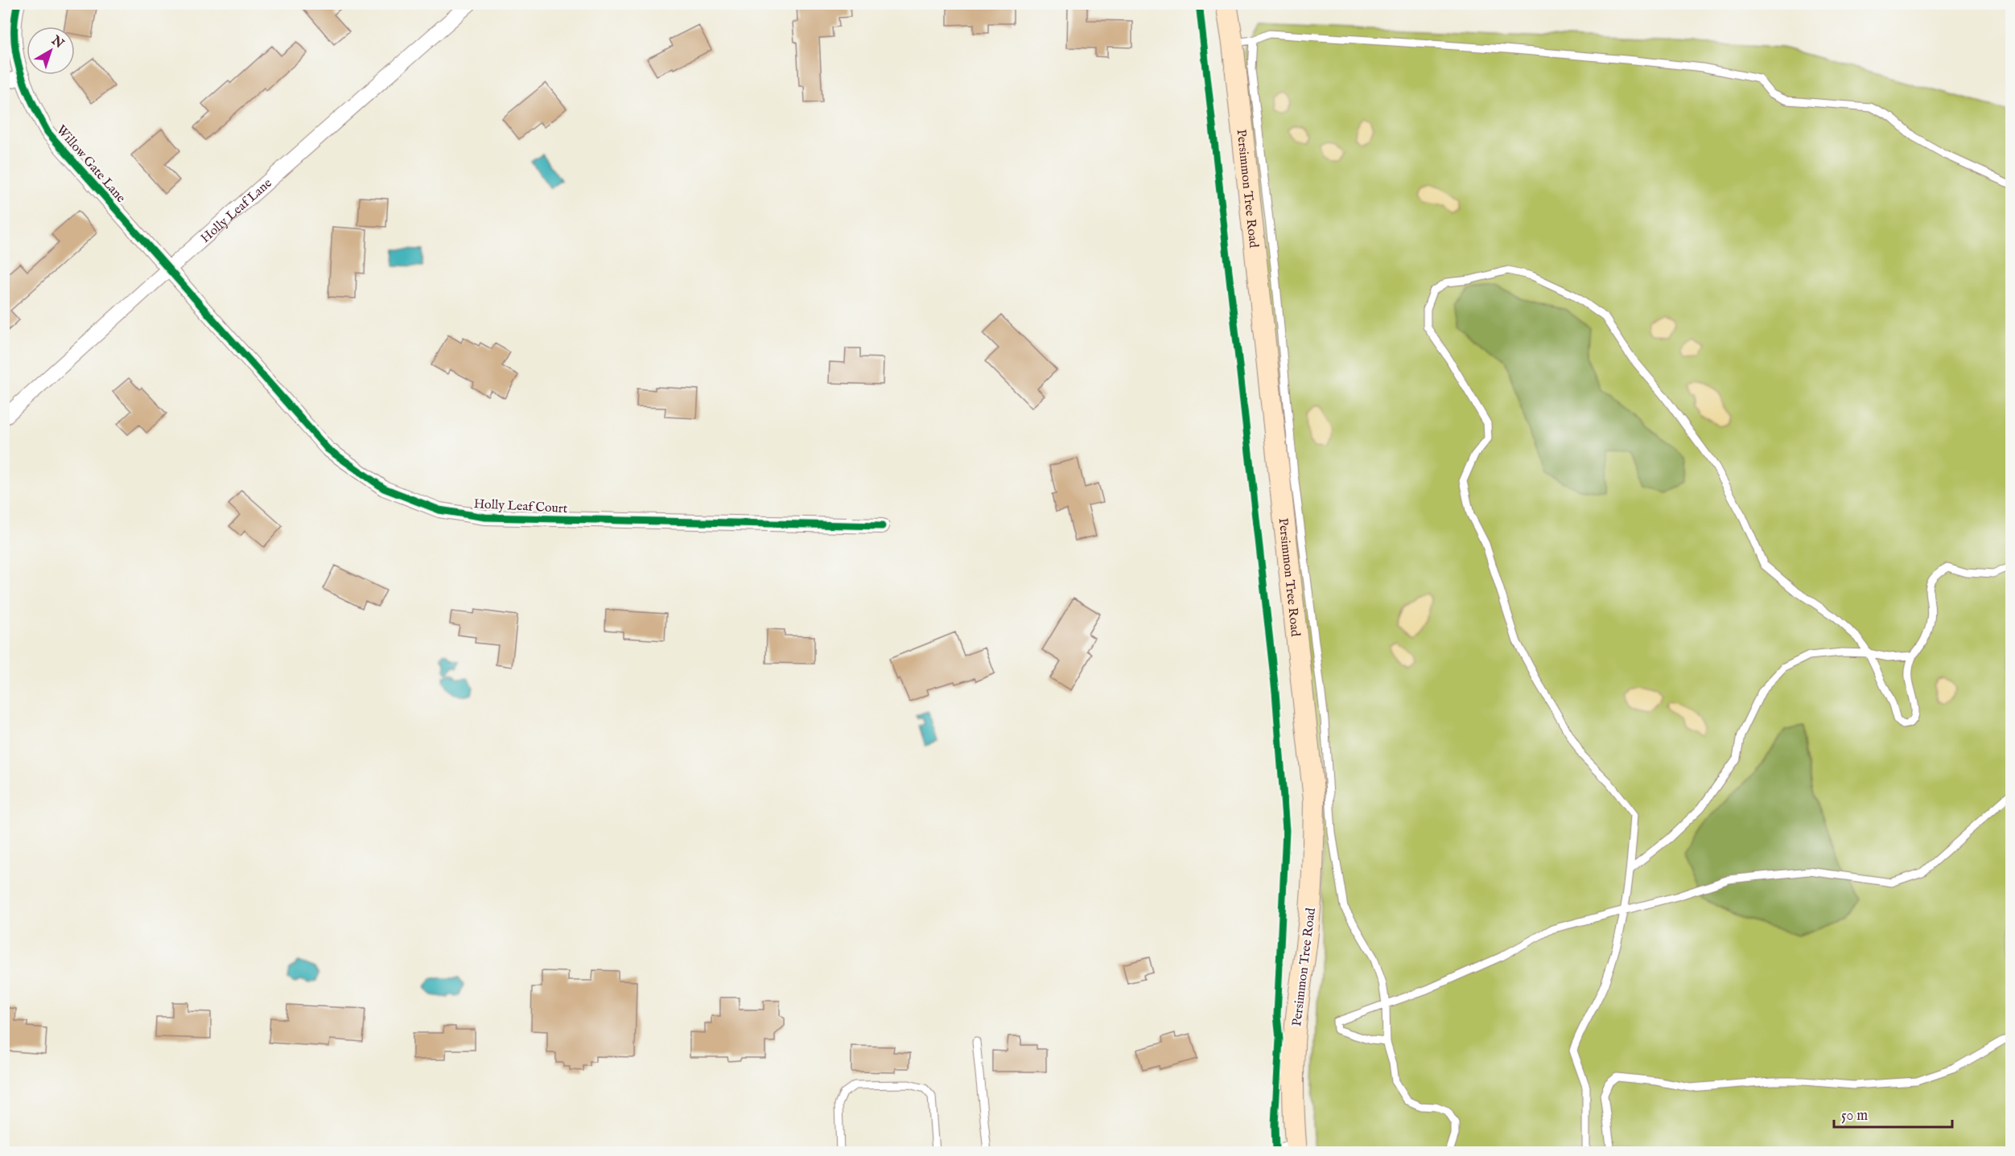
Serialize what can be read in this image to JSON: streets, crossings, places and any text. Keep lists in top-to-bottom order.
{
  "streets": {
    "main road": ["Persimmon Tree Road"],
    "street": ["Willow Gate Lane", "Holly Leaf Lane", "Holly Leaf Court"]
  },
  "crossings": [
    ["Willow Gate Lane", "Holly Leaf Lane"],
    ["Willow Gate Lane", "Holly Leaf Court"],
    ["Holly Leaf Lane", "Holly Leaf Court"]
  ],
  "scale_bar": "50 m",
  "north": "top right"
}
